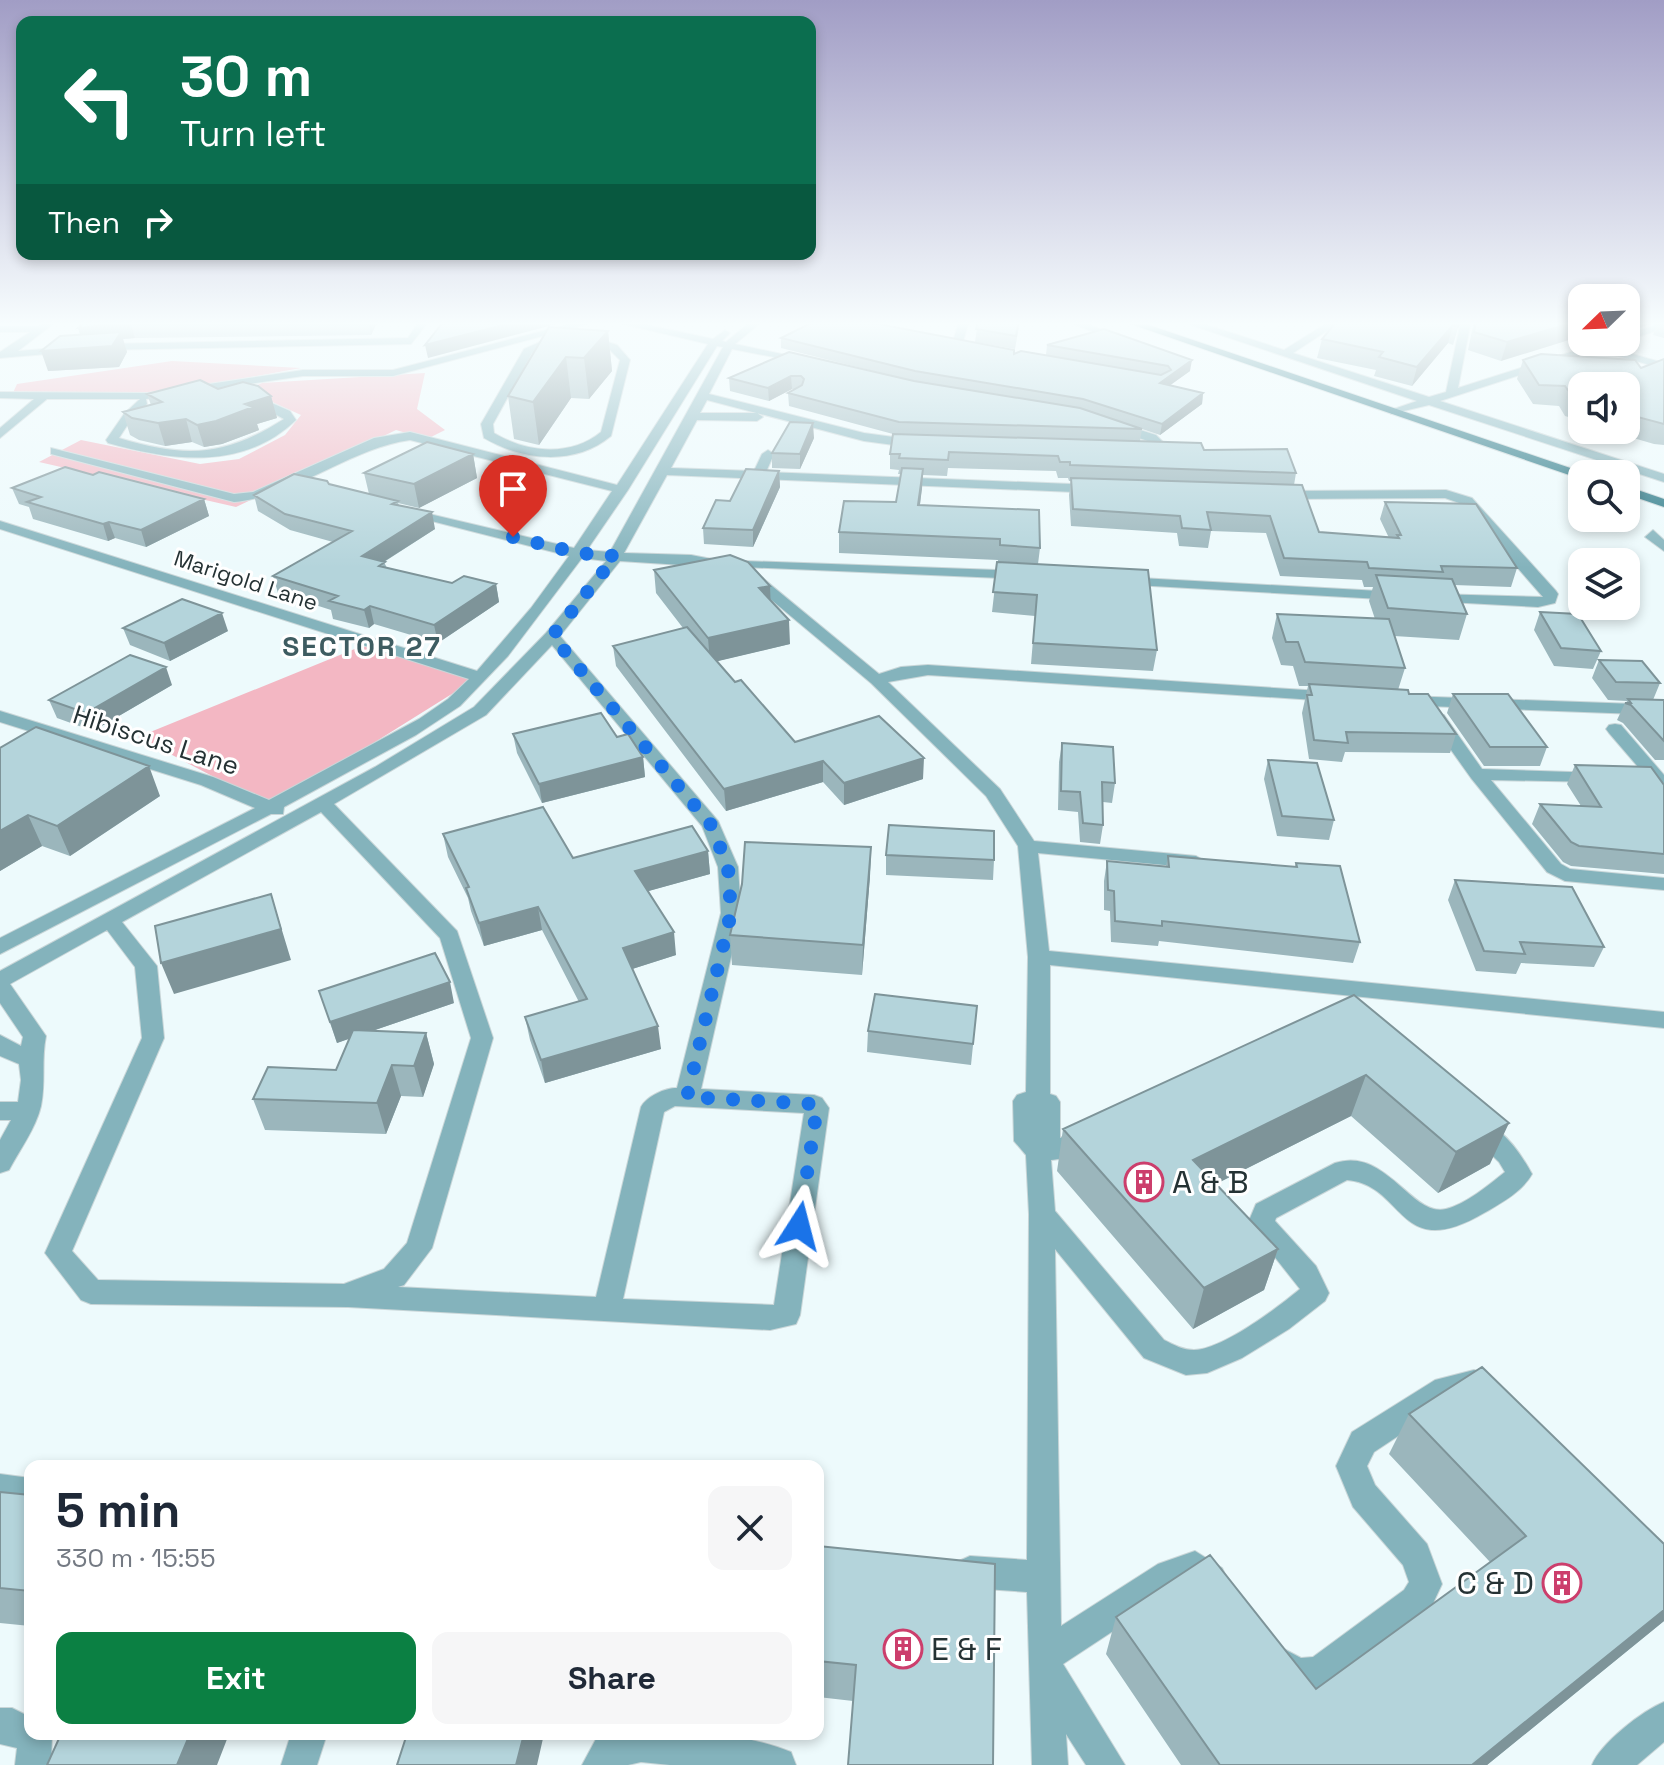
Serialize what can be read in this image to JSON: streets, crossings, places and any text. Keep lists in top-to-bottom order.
{
  "streets": {
    "street": ["Marigold Lane", "Hibiscus Lane"]
  },
  "districts": ["SECTOR 27"],
  "places": {
    "building": ["A & B", "C & D", "E & F"]
  },
  "north": "bottom left",
  "page": {
    "turn": ["30 m", "Turn left"],
    "then": "Then",
    "heading": ["5 min", "330 m · 15:55"],
    "buttons": ["Exit", "Share"]
  }
}
